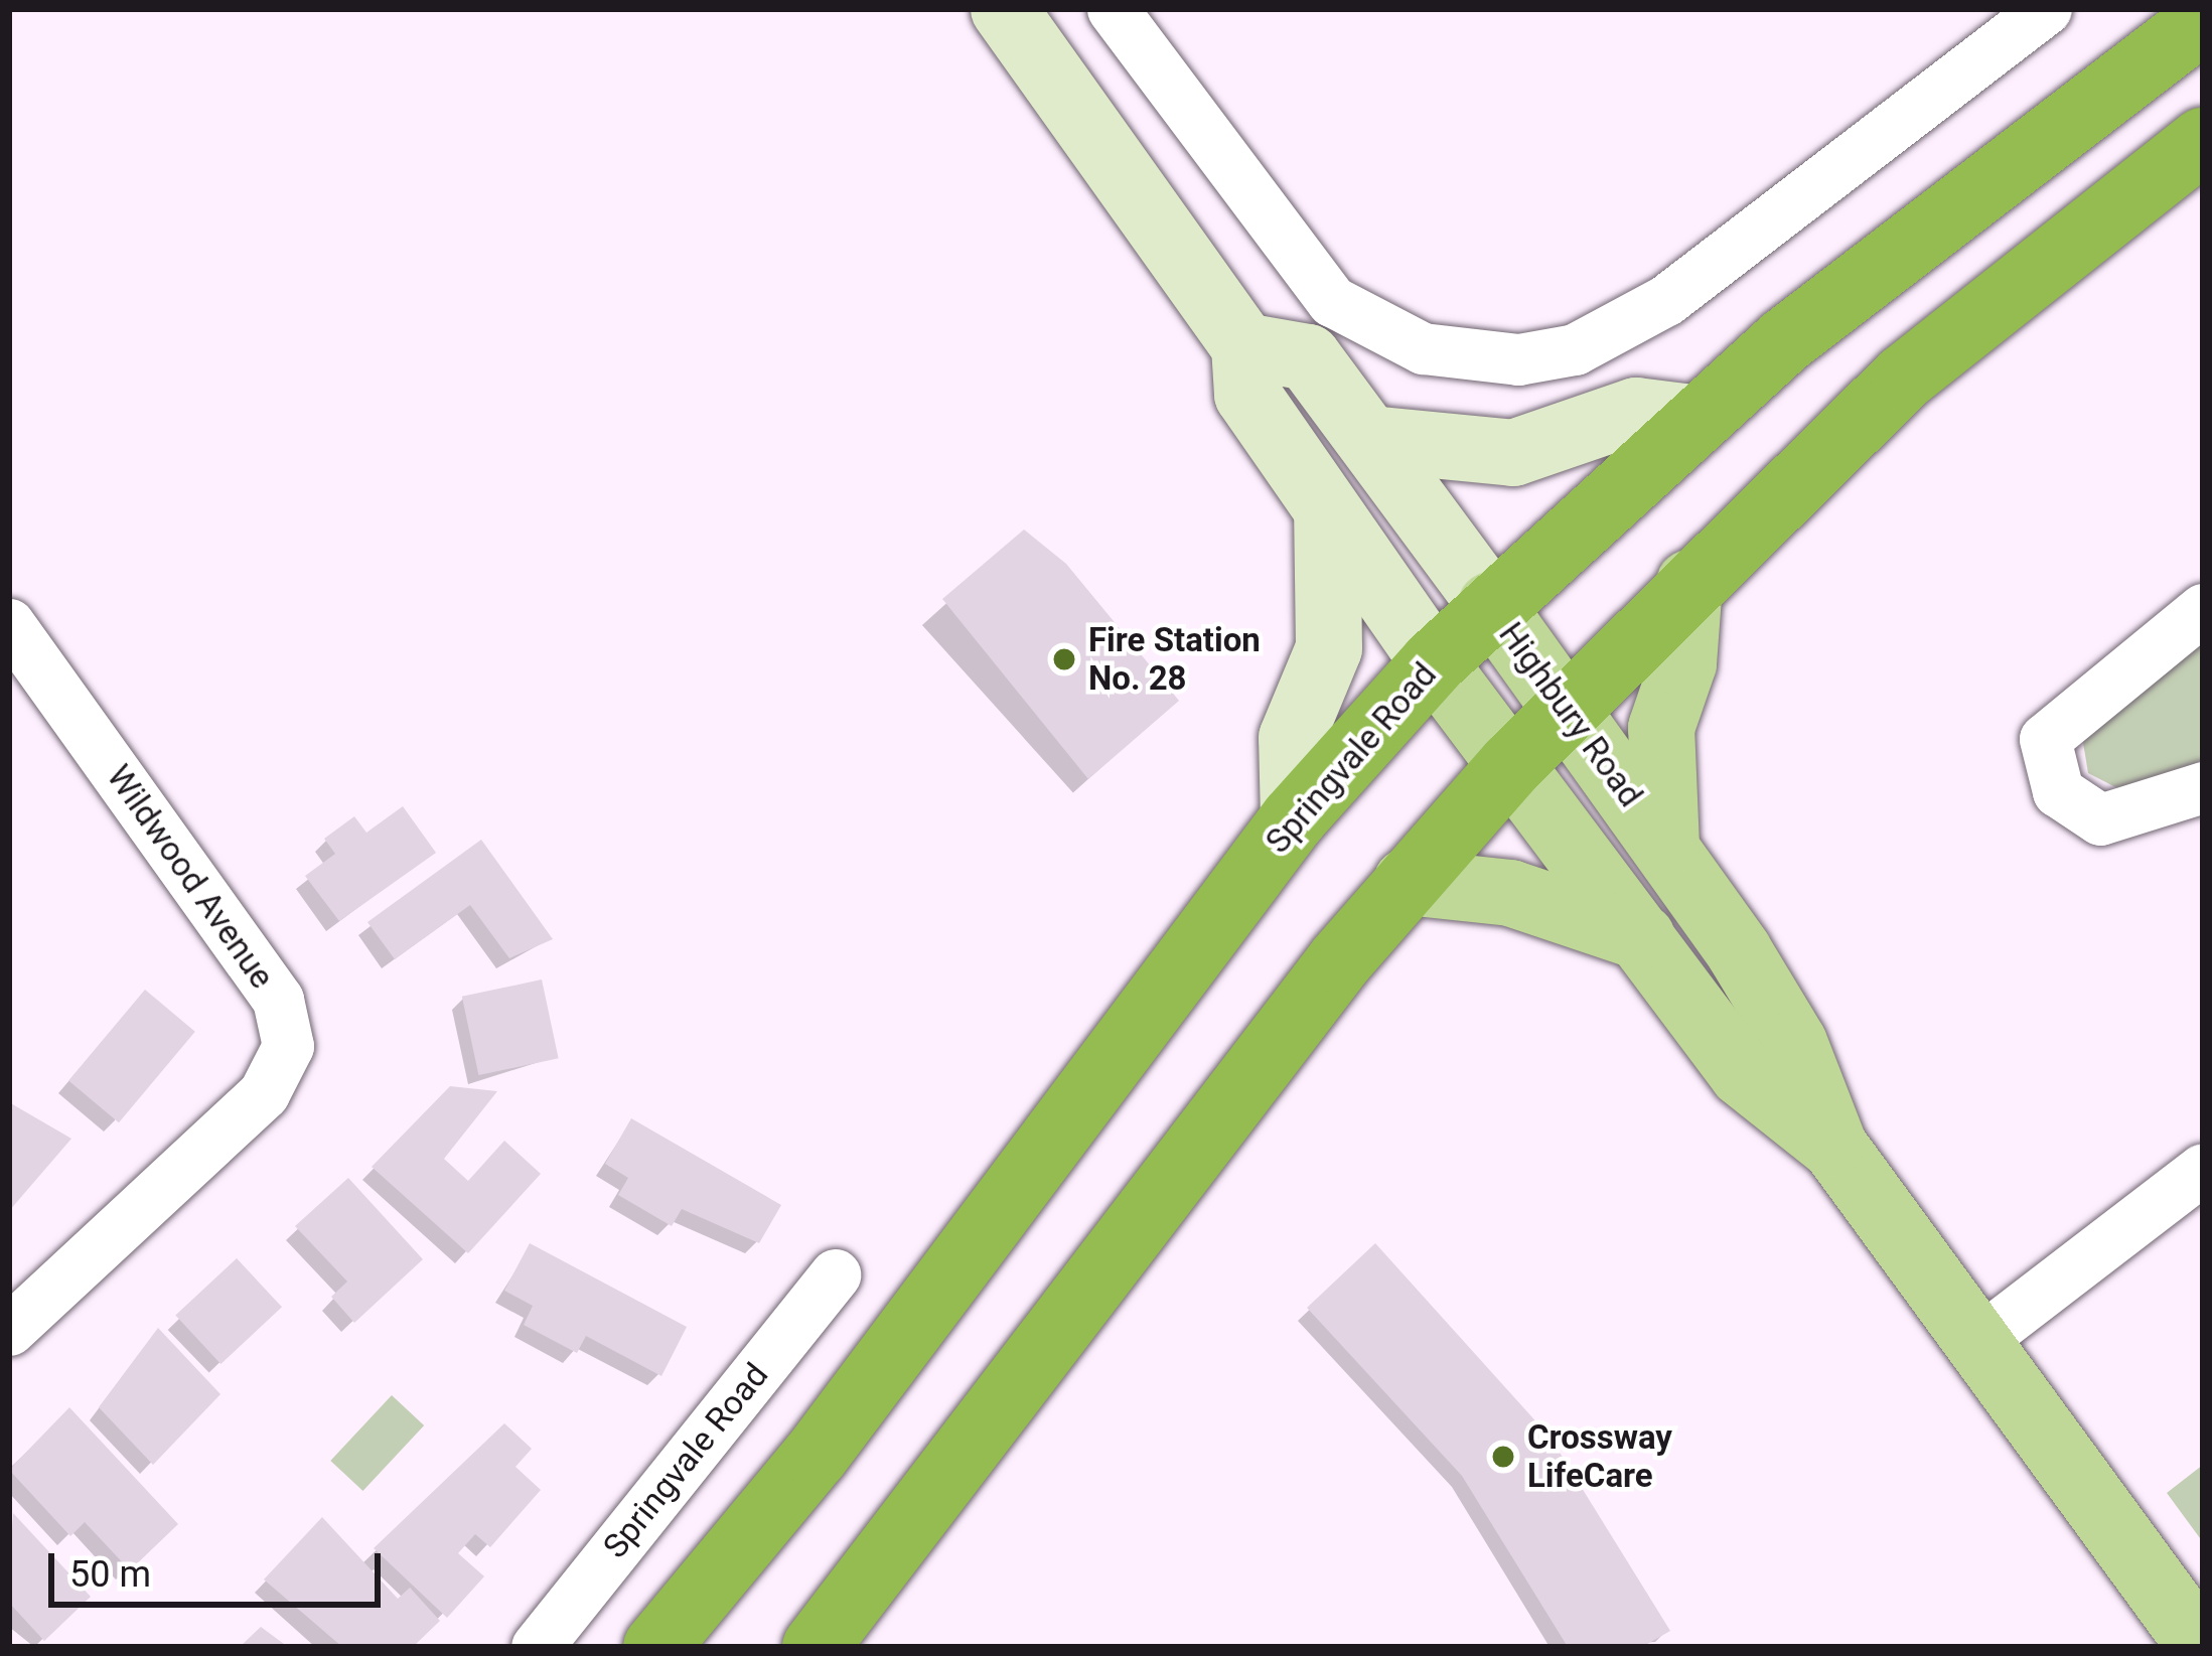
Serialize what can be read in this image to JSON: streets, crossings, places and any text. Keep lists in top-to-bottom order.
{
  "streets": {
    "highway": ["Springvale Road"],
    "main road": ["Highbury Road"],
    "street": ["Wildwood Avenue"]
  },
  "crossings": [
    ["Highbury Road", "Springvale Road"]
  ],
  "places": ["Fire Station No. 28", "Crossway LifeCare"],
  "scale_bar": "50 m"
}
